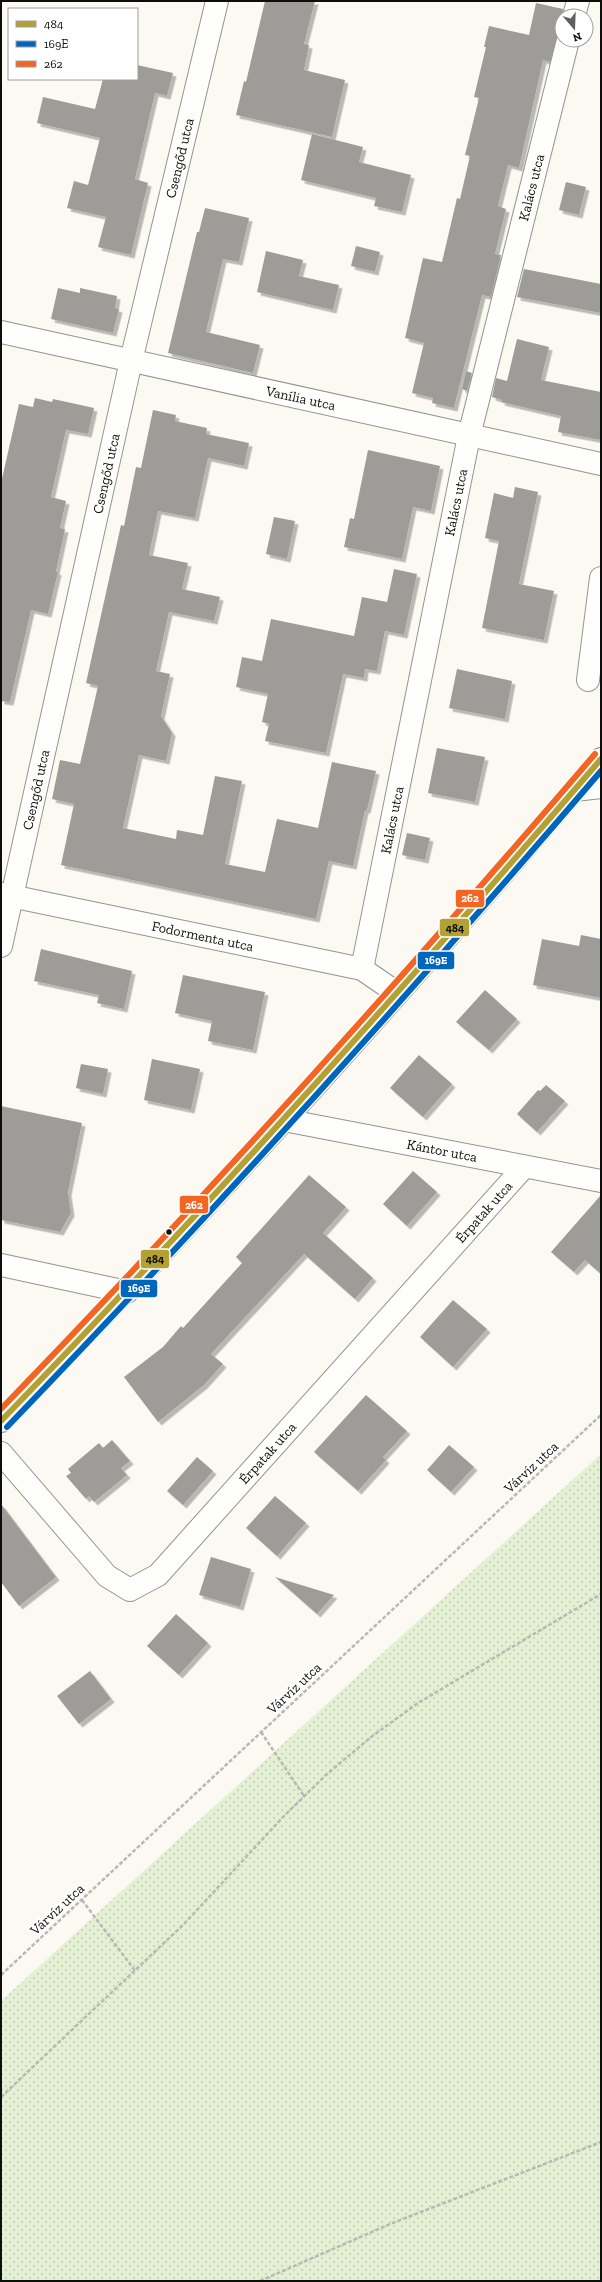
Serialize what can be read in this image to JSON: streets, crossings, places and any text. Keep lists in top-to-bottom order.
{
  "streets": {
    "street": [
      "Csengőd utca",
      "Kalács utca",
      "Vanília utca",
      "Fodormenta utca",
      "Kántor utca",
      "Érpatak utca"
    ],
    "path": ["Várvíz utca"]
  },
  "crossings": [
    ["Csengőd utca", "Vanília utca"],
    ["Csengőd utca", "Fodormenta utca"],
    ["Kalács utca", "Vanília utca"],
    ["Kalács utca", "Fodormenta utca"],
    ["Kántor utca", "Érpatak utca"]
  ],
  "lines": ["transit line 262", "transit line 484", "transit line 169E"],
  "legend": ["484", "169E", "262"],
  "north": "bottom"
}
